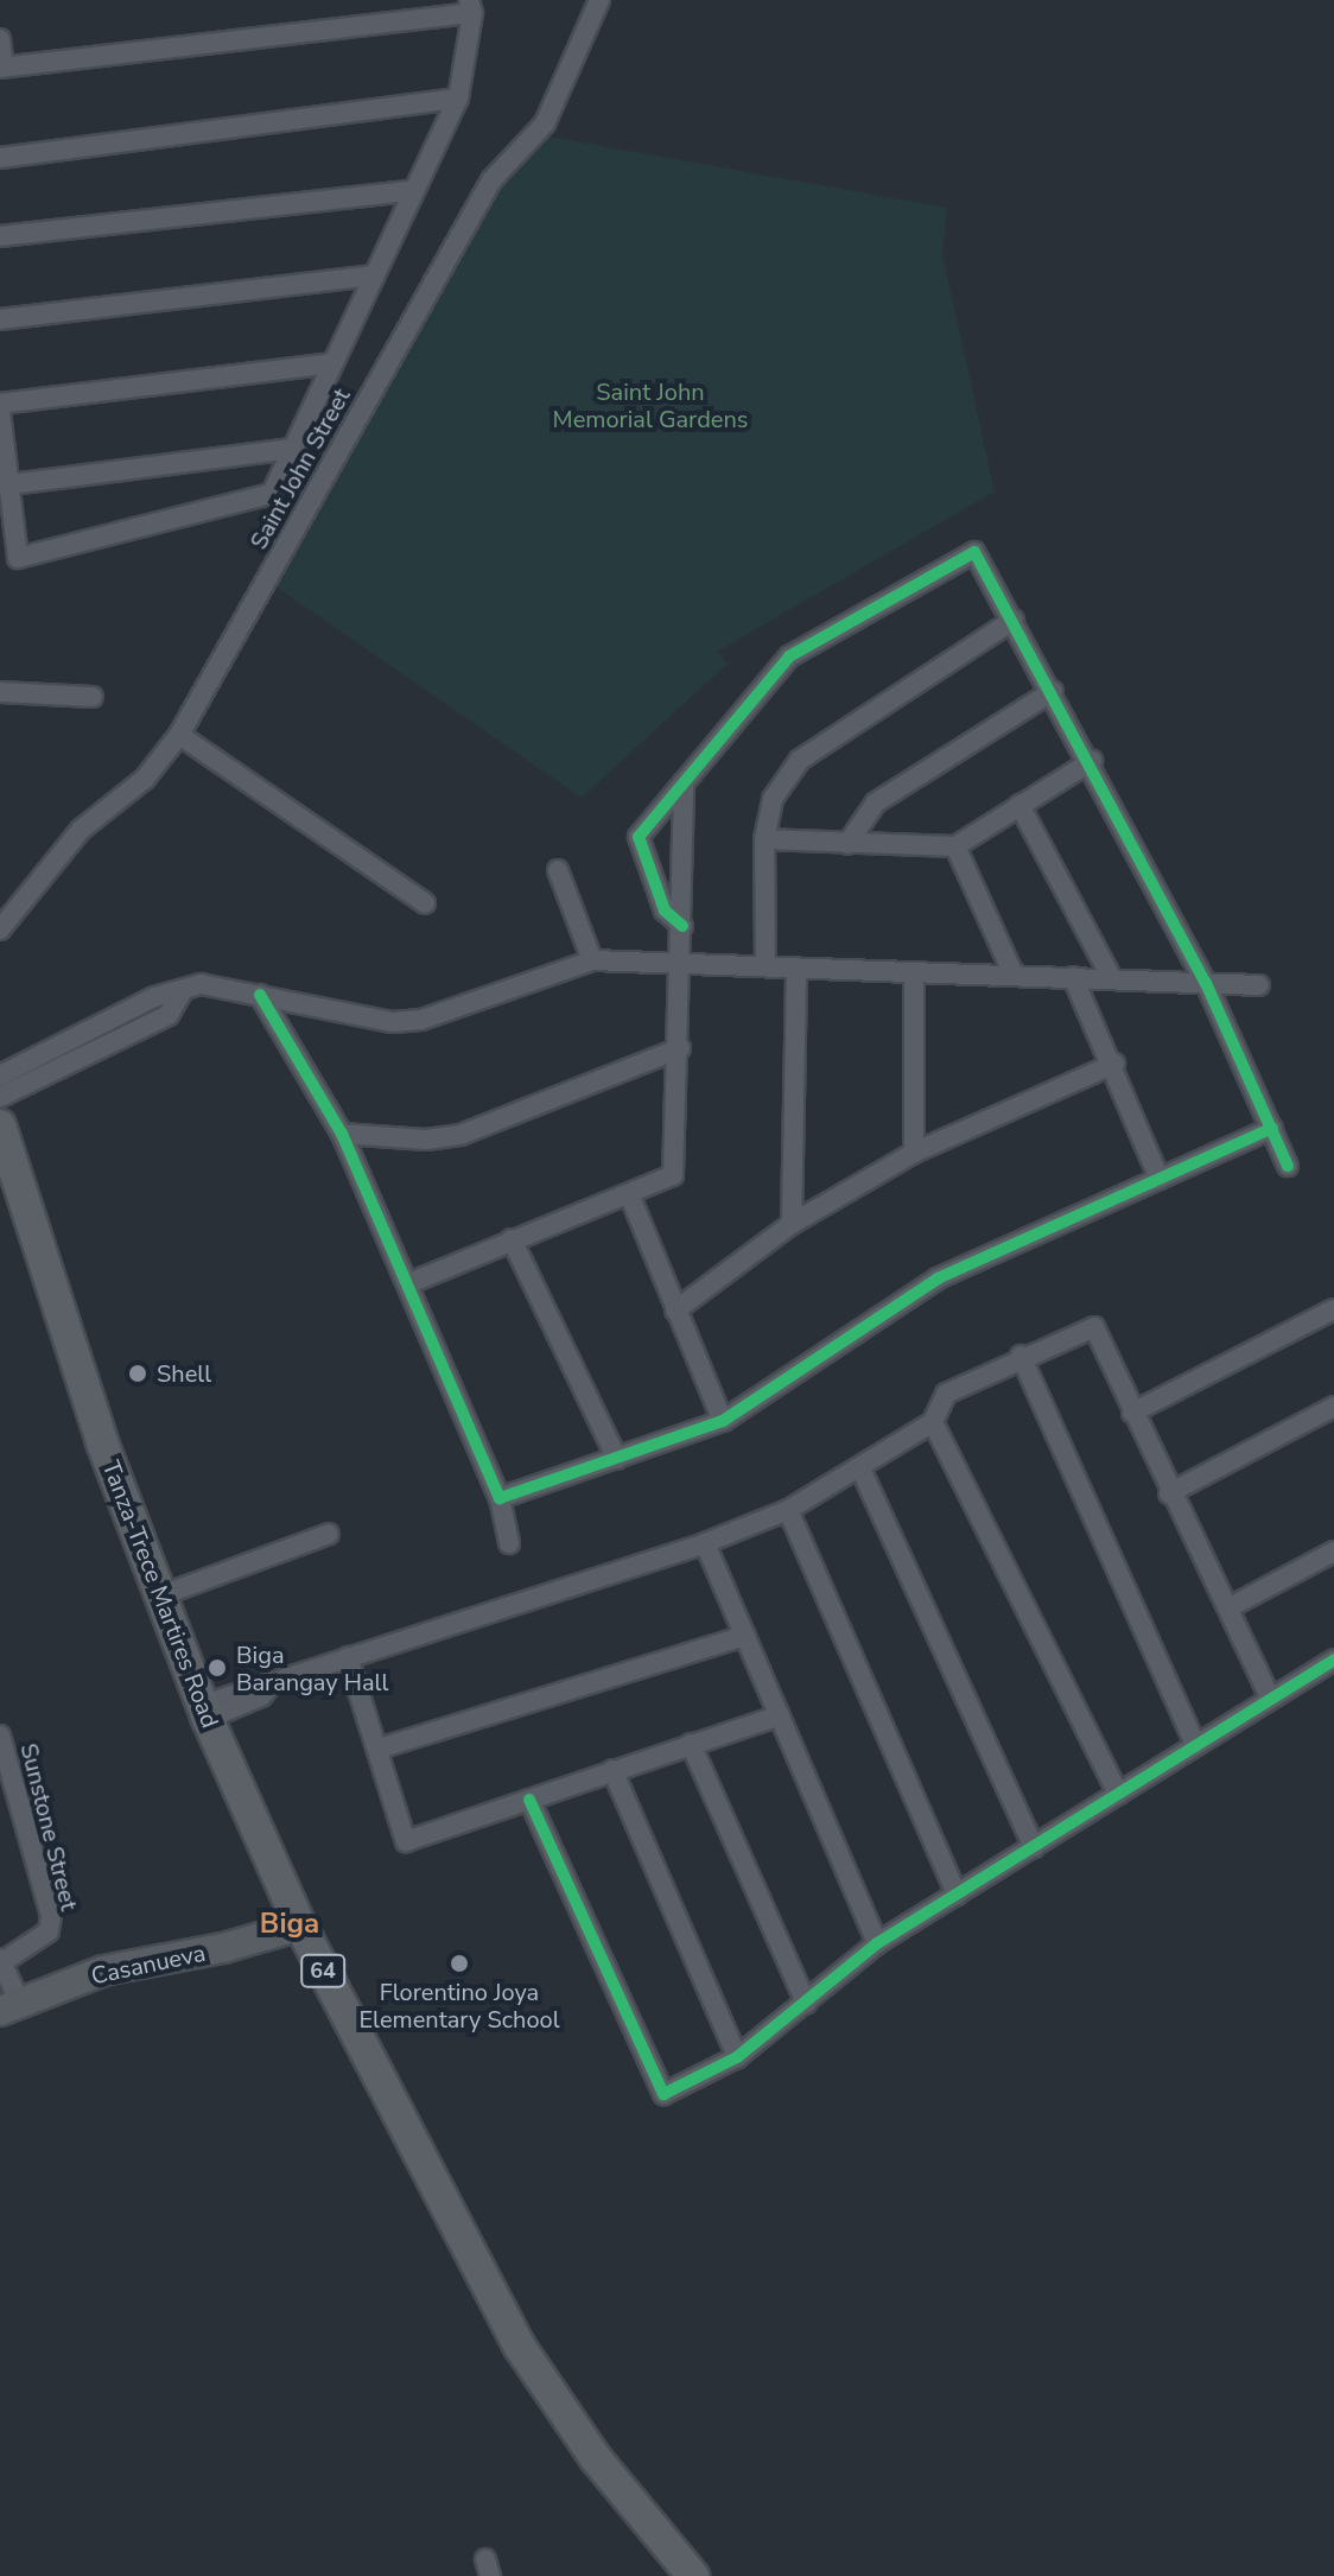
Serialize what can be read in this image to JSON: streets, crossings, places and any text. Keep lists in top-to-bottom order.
{
  "streets": {
    "main road": ["Tanza-Trece Martires Road", "64"],
    "street": ["Saint John Street", "Sunstone Street", "Casanueva"]
  },
  "crossings": [
    ["Tanza-Trece Martires Road", "Casanueva"]
  ],
  "districts": ["Biga"],
  "parks": ["Saint John Memorial Gardens"],
  "places": ["Shell", "Biga Barangay Hall", "Florentino Joya Elementary School"]
}
